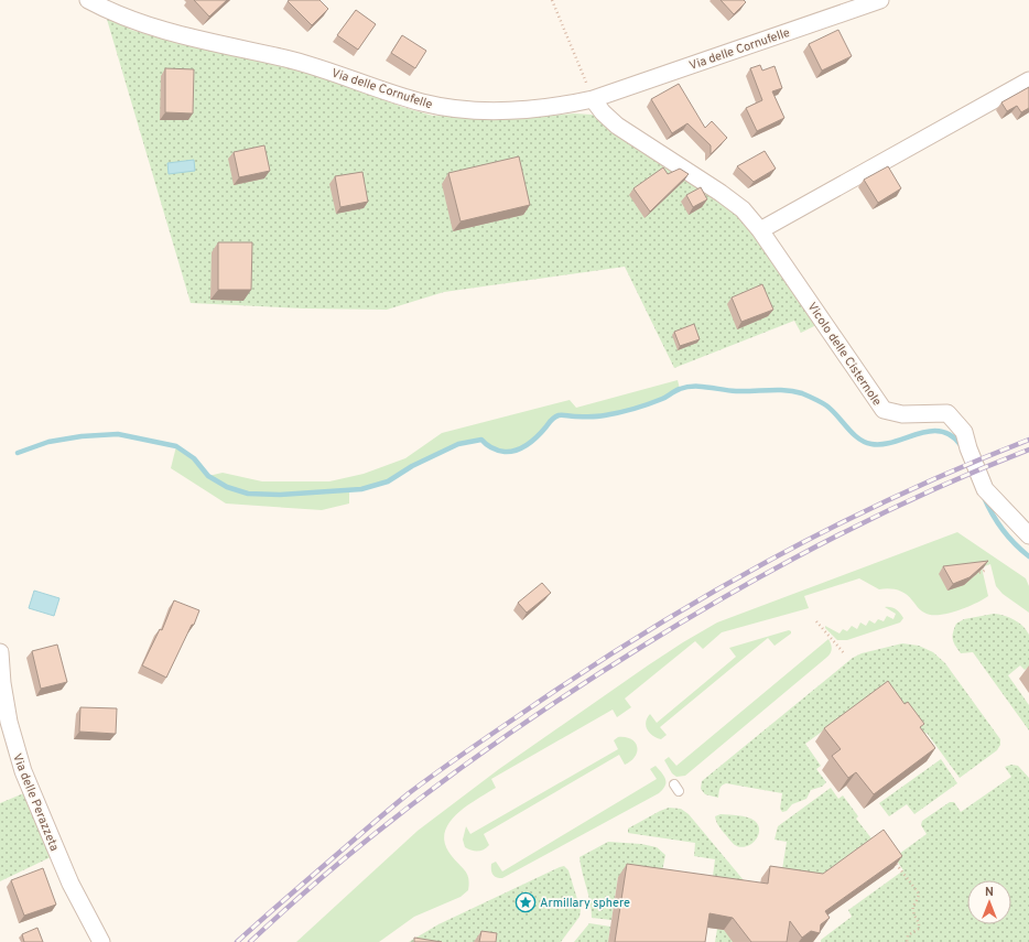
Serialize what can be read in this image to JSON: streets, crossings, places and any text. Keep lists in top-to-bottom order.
{
  "streets": {
    "street": ["Via delle Cornufelle", "Vicolo delle Cisternole", "Via delle Perazzeta"]
  },
  "crossings": [
    ["Via delle Cornufelle", "Vicolo delle Cisternole"]
  ],
  "places": {
    "place": ["Armillary sphere"]
  },
  "north": "top"
}
